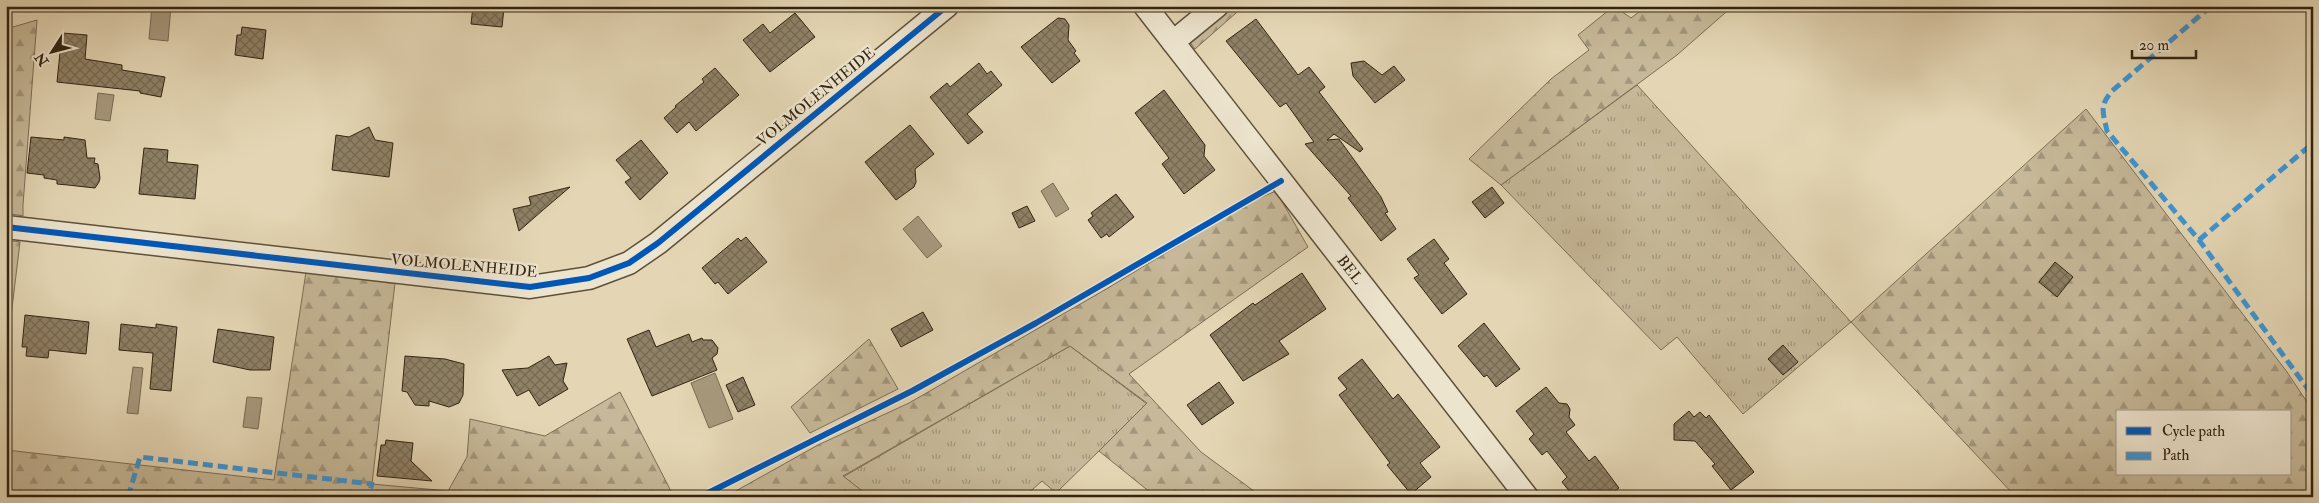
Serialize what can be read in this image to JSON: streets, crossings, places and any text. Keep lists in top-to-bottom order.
{
  "streets": {
    "street": ["VOLMOLENHEIDE", "BEL"]
  },
  "legend": ["Cycle path", "Path"],
  "scale_bar": "20 m",
  "north": "bottom left"
}
